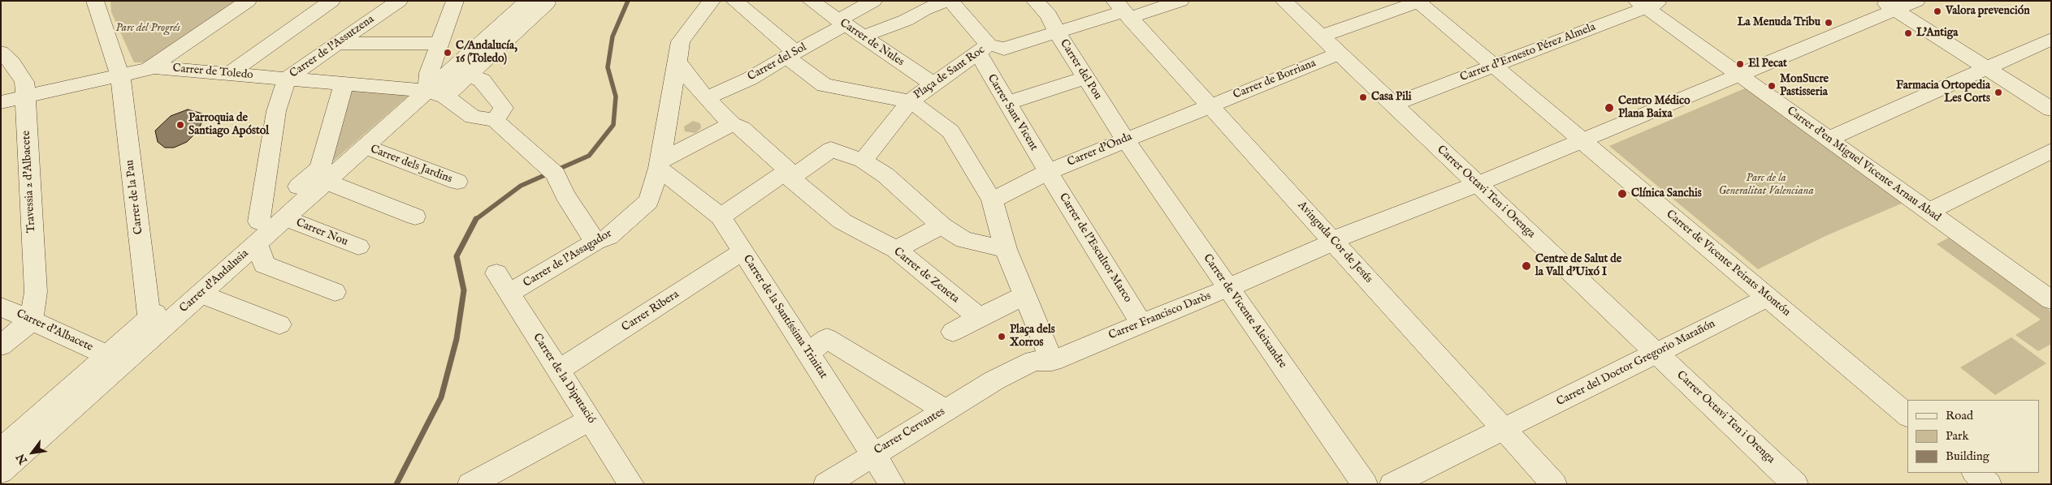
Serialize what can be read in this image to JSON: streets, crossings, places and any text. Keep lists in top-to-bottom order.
{
  "streets": {
    "street": [
      "Carrer de Nules",
      "Carrer de l'Assutzena",
      "Carrer d'Ernesto Pérez Almela",
      "Carrer del Sol",
      "Carrer del Pou",
      "Carrer de Toledo",
      "Plaça de Sant Roc",
      "Carrer de Borriana",
      "Carrer Sant Vicent",
      "Carrer d'Onda",
      "Carrer dels Jardins",
      "Carrer d'en Miguel Vicente Arnau Abad",
      "Travessia 2 d'Albacete",
      "Carrer Octavi Ten i Orenga",
      "Carrer de la Pau",
      "Carrer Nou",
      "Avinguda Cor de Jesús",
      "Carrer de l'Escultor Marco",
      "Carrer de l'Assagador",
      "Carrer de Vicente Peirats Montón",
      "Carrer de Zeneta",
      "Carrer d'Andalusia",
      "Carrer Ribera",
      "Carrer de Vicente Aleixandre",
      "Carrer Francisco Daròs",
      "Carrer de la Santíssima Trinitat",
      "Carrer d'Albacete",
      "Carrer del Doctor Gregorio Marañón",
      "Carrer de la Diputació",
      "Carrer Cervantes"
    ]
  },
  "crossings": [
    ["Carrer de Nules", "Carrer del Sol"],
    ["Carrer de Nules", "Plaça de Sant Roc"],
    ["Carrer de l'Assutzena", "Carrer de Toledo"],
    ["Carrer d'Ernesto Pérez Almela", "Carrer d'en Miguel Vicente Arnau Abad"],
    ["Carrer d'Ernesto Pérez Almela", "Carrer Octavi Ten i Orenga"],
    ["Carrer d'Ernesto Pérez Almela", "Carrer de Vicente Peirats Montón"],
    ["Carrer del Sol", "Carrer de Zeneta"],
    ["Carrer del Pou", "Carrer d'Onda"],
    ["Carrer del Pou", "Carrer de Vicente Aleixandre"],
    ["Carrer de Toledo", "Travessia 2 d'Albacete"],
    ["Carrer de Toledo", "Carrer de la Pau"],
    ["Carrer de Toledo", "Carrer d'Andalusia"],
    ["Plaça de Sant Roc", "Carrer Sant Vicent"],
    ["Carrer de Borriana", "Carrer d'Onda"],
    ["Carrer de Borriana", "Carrer Octavi Ten i Orenga"],
    ["Carrer de Borriana", "Avinguda Cor de Jesús"],
    ["Carrer Sant Vicent", "Carrer d'Onda"],
    ["Carrer Sant Vicent", "Carrer de l'Escultor Marco"],
    ["Carrer d'Onda", "Avinguda Cor de Jesús"],
    ["Carrer d'Onda", "Carrer de l'Escultor Marco"],
    ["Carrer d'Onda", "Carrer de Vicente Aleixandre"],
    ["Carrer dels Jardins", "Carrer d'Andalusia"],
    ["Carrer d'en Miguel Vicente Arnau Abad", "Carrer Francisco Daròs"],
    ["Travessia 2 d'Albacete", "Carrer d'Albacete"],
    ["Carrer Octavi Ten i Orenga", "Carrer Francisco Daròs"],
    ["Carrer Octavi Ten i Orenga", "Carrer del Doctor Gregorio Marañón"],
    ["Carrer de la Pau", "Carrer d'Andalusia"],
    ["Carrer Nou", "Carrer d'Andalusia"],
    ["Avinguda Cor de Jesús", "Carrer Francisco Daròs"],
    ["Avinguda Cor de Jesús", "Carrer del Doctor Gregorio Marañón"],
    ["Carrer de l'Escultor Marco", "Carrer Francisco Daròs"],
    ["Carrer de l'Assagador", "Carrer de Zeneta"],
    ["Carrer de l'Assagador", "Carrer de la Santíssima Trinitat"],
    ["Carrer de l'Assagador", "Carrer de la Diputació"],
    ["Carrer de Vicente Peirats Montón", "Carrer Francisco Daròs"],
    ["Carrer de Vicente Peirats Montón", "Carrer del Doctor Gregorio Marañón"],
    ["Carrer d'Andalusia", "Carrer d'Albacete"],
    ["Carrer Ribera", "Carrer de la Santíssima Trinitat"],
    ["Carrer Ribera", "Carrer de la Diputació"],
    ["Carrer de Vicente Aleixandre", "Carrer Francisco Daròs"],
    ["Carrer Francisco Daròs", "Carrer Cervantes"],
    ["Carrer de la Santíssima Trinitat", "Carrer Cervantes"]
  ],
  "parks": ["Parc del Progrés", "Parc de la Generalitat Valenciana"],
  "places": [
    "Valora prevención",
    "La Menuda Tribu",
    "L'Antiga",
    "C/Andalucía, 16 (Toledo)",
    "El Pecat",
    "MonSucre Pastisseria",
    "Farmacia Ortopedia Les Corts",
    "Casa Pili",
    "Centro Médico Plana Baixa",
    "Parroquia de Santiago Apóstol",
    "Clínica Sanchis",
    "Centre de Salut de la Vall d'Uixó I",
    "Plaça dels Xorros"
  ],
  "legend": ["Road", "Park", "Building"],
  "north": "bottom left"
}
